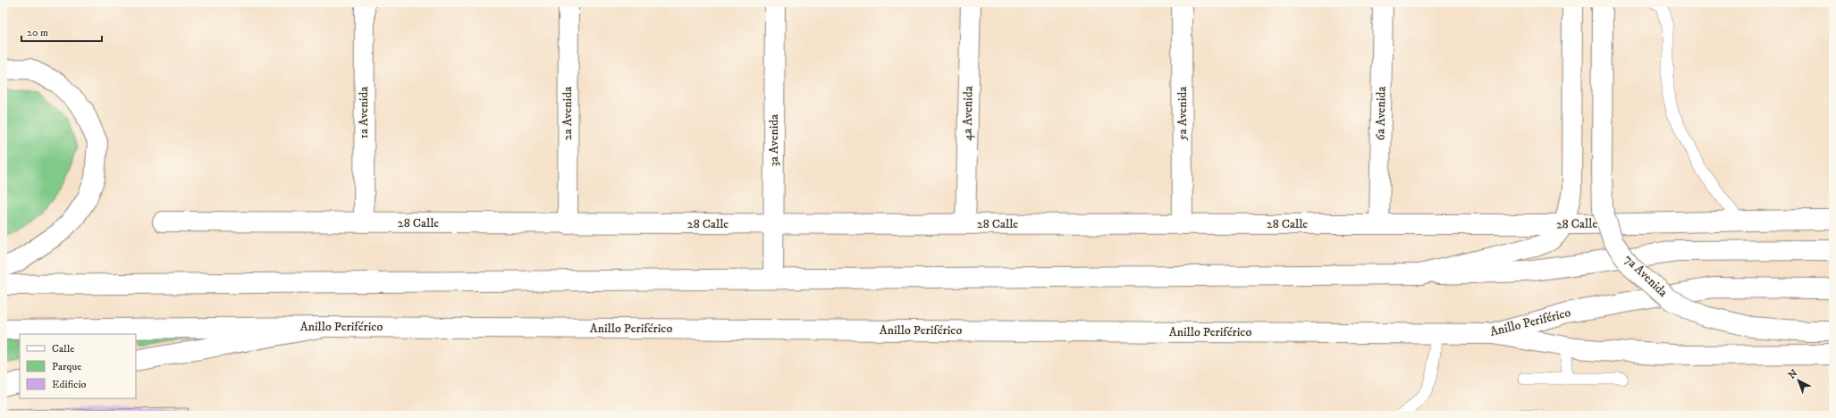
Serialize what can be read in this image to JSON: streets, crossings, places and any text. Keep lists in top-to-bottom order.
{
  "streets": {
    "main road": [
      "1a Avenida",
      "2a Avenida",
      "4a Avenida",
      "5a Avenida",
      "6a Avenida",
      "3a Avenida",
      "28 Calle",
      "7a Avenida",
      "Anillo Periférico"
    ]
  },
  "crossings": [
    ["1a Avenida", "28 Calle"],
    ["2a Avenida", "28 Calle"],
    ["4a Avenida", "28 Calle"],
    ["5a Avenida", "28 Calle"],
    ["6a Avenida", "28 Calle"],
    ["3a Avenida", "28 Calle"]
  ],
  "legend": ["Calle", "Parque", "Edificio"],
  "scale_bar": "20 m",
  "north": "top left"
}
